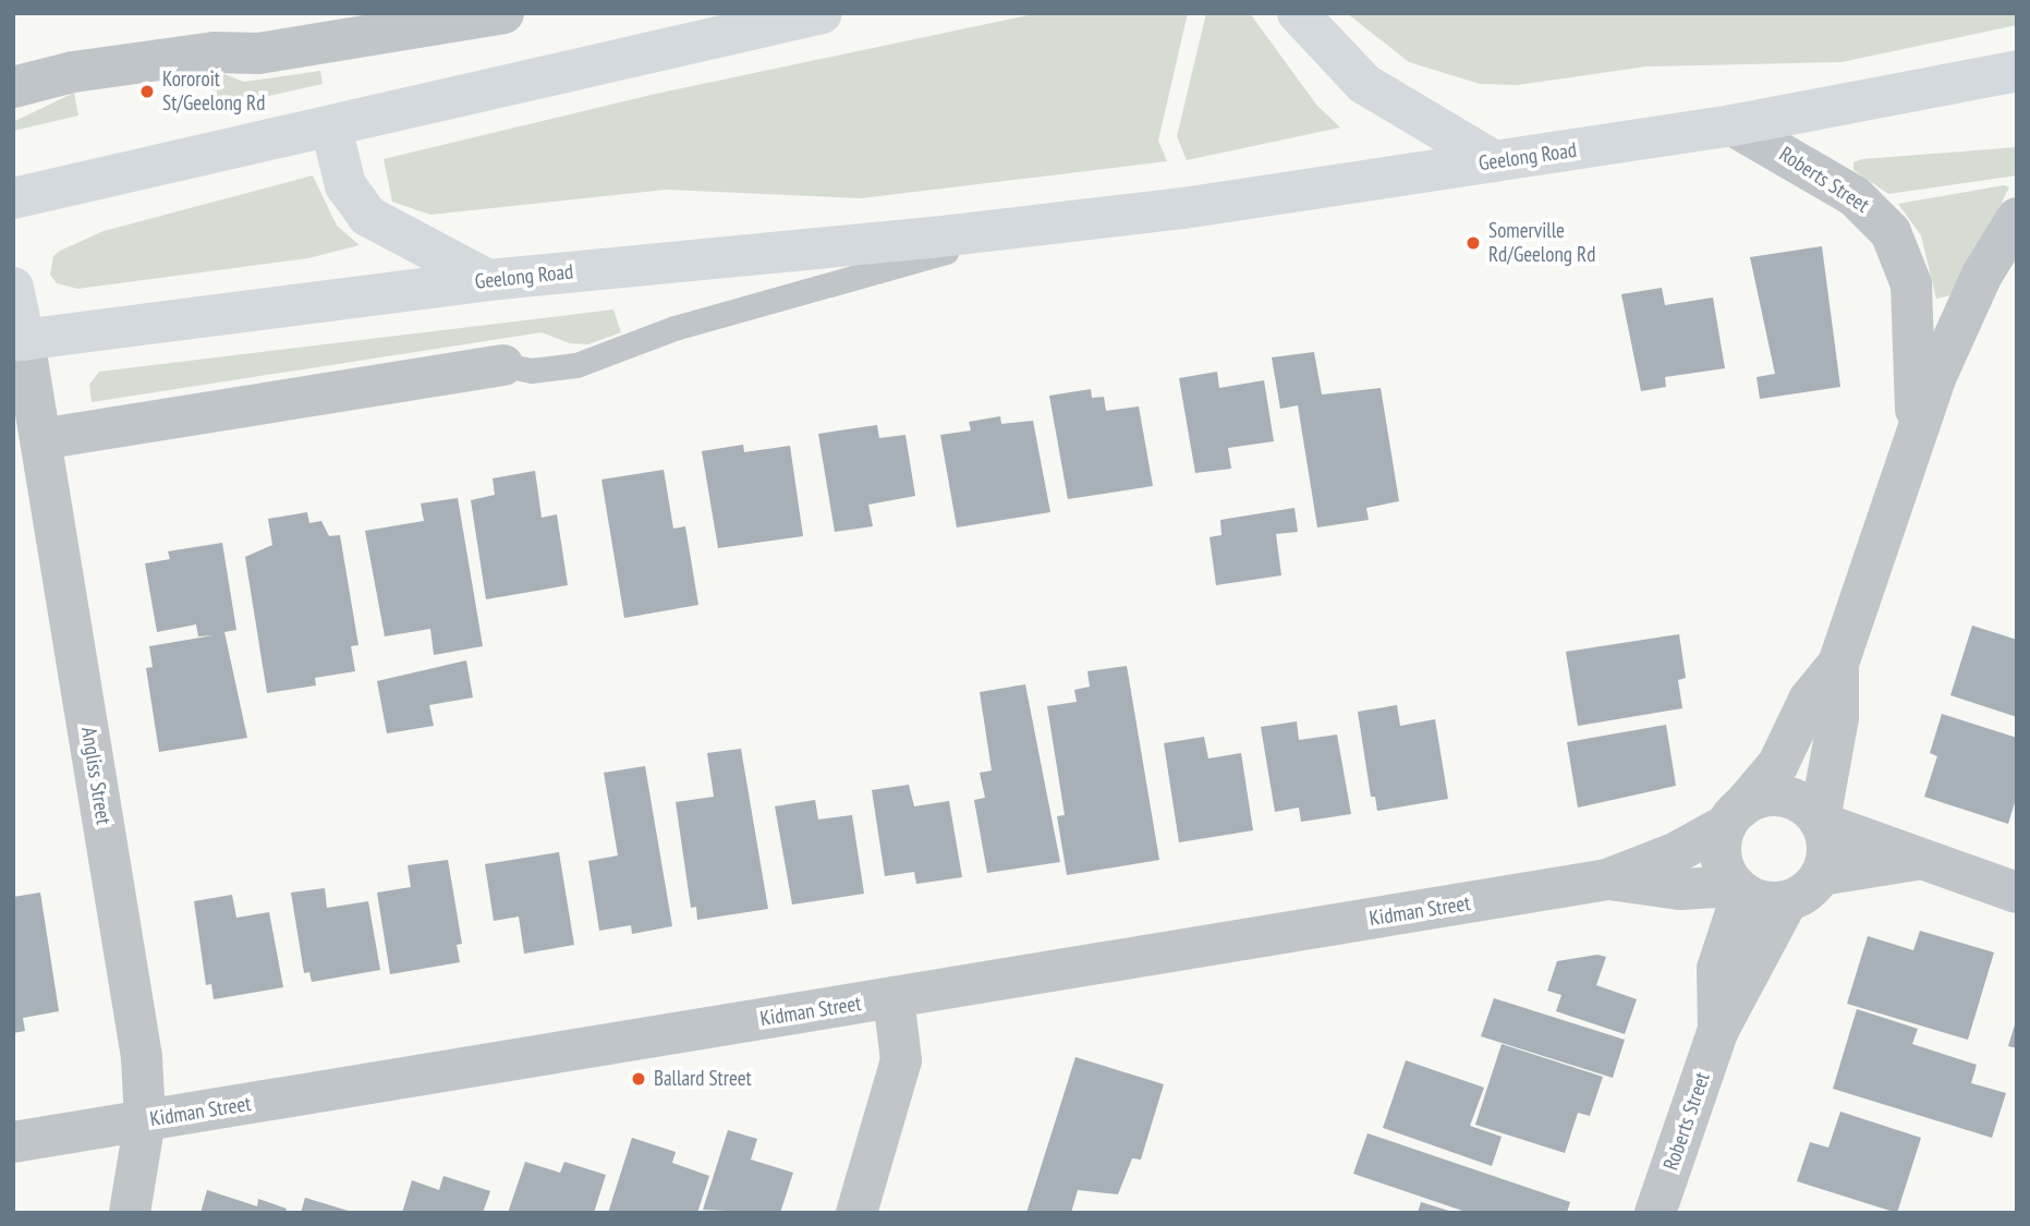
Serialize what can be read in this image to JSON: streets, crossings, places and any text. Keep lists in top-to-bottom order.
{
  "streets": {
    "highway": ["Geelong Road"],
    "street": ["Roberts Street", "Angliss Street", "Kidman Street"]
  },
  "crossings": [
    ["Geelong Road", "Roberts Street"],
    ["Geelong Road", "Angliss Street"],
    ["Roberts Street", "Kidman Street"],
    ["Angliss Street", "Kidman Street"]
  ],
  "places": ["Kororoit St/Geelong Rd", "Somerville Rd/Geelong Rd", "Ballard Street"]
}
